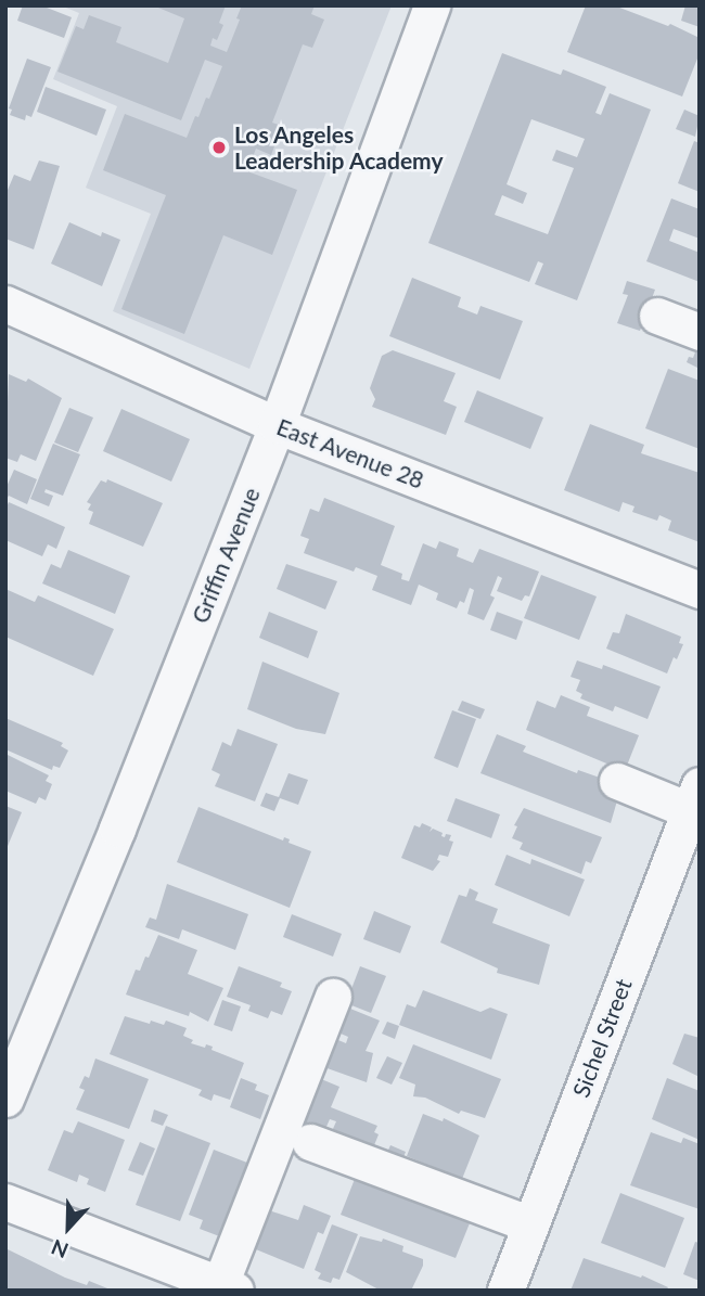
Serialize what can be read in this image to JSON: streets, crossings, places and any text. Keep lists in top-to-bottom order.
{
  "streets": {
    "street": ["East Avenue 28", "Griffin Avenue", "Sichel Street"]
  },
  "crossings": [
    ["East Avenue 28", "Griffin Avenue"]
  ],
  "places": ["Los Angeles Leadership Academy"],
  "north": "bottom"
}
